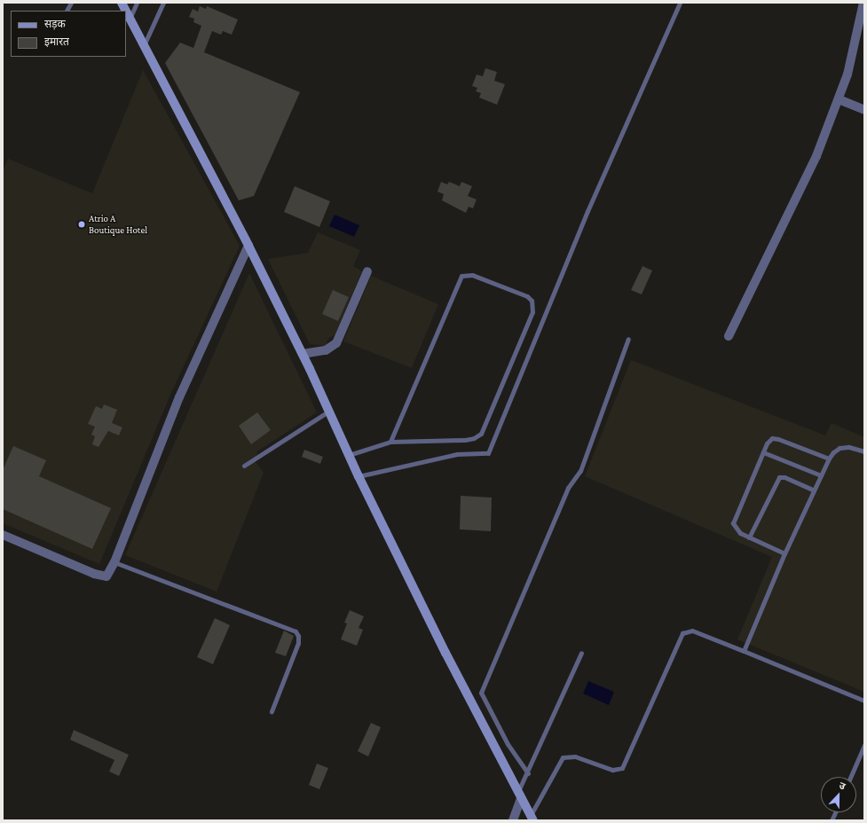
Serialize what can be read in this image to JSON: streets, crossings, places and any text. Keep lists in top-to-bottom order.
{
  "places": ["Atrio A Boutique Hotel"],
  "legend": ["सड़क", "इमारत"],
  "north": "top"
}
